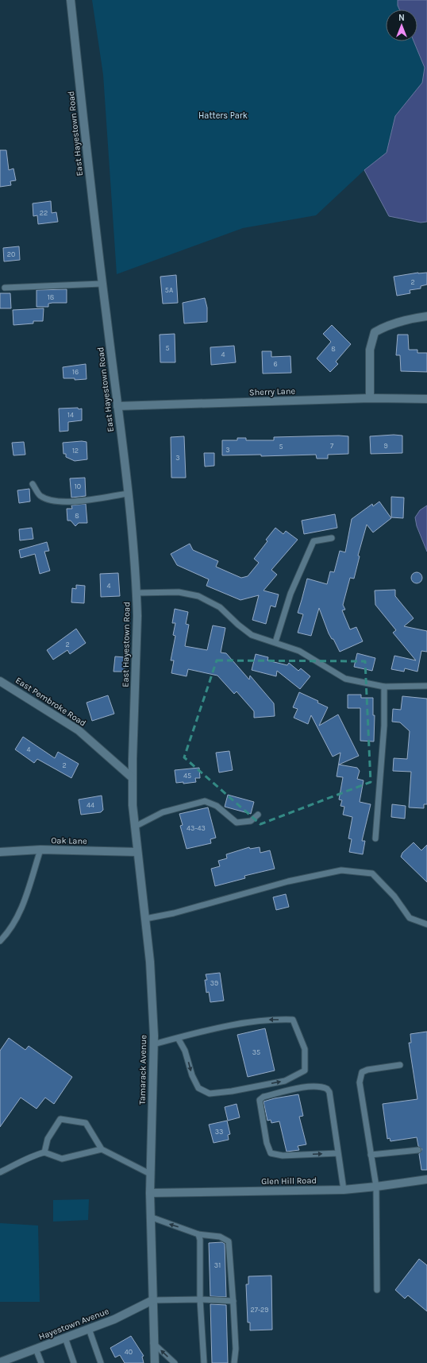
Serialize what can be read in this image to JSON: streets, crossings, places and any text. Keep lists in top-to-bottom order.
{
  "streets": {
    "street": [
      "East Hayestown Road",
      "Sherry Lane",
      "East Pembroke Road",
      "Oak Lane",
      "Tamarack Avenue",
      "Glen Hill Road",
      "Hayestown Avenue"
    ]
  },
  "crossings": [
    ["East Hayestown Road", "Sherry Lane"],
    ["East Hayestown Road", "East Pembroke Road"],
    ["East Hayestown Road", "Tamarack Avenue"],
    ["East Pembroke Road", "Tamarack Avenue"],
    ["Oak Lane", "Tamarack Avenue"],
    ["Tamarack Avenue", "Glen Hill Road"],
    ["Tamarack Avenue", "Hayestown Avenue"]
  ],
  "parks": ["Hatters Park"],
  "house_numbers": [
    "22",
    "20",
    "2",
    "5A",
    "18",
    "5",
    "8",
    "4",
    "6",
    "16",
    "14",
    "7",
    "9",
    "5",
    "3",
    "12",
    "3",
    "10",
    "8",
    "4",
    "2",
    "4",
    "2",
    "45",
    "44",
    "43-43",
    "39",
    "35",
    "33",
    "31",
    "27-29",
    "40"
  ],
  "north": "top"
}
